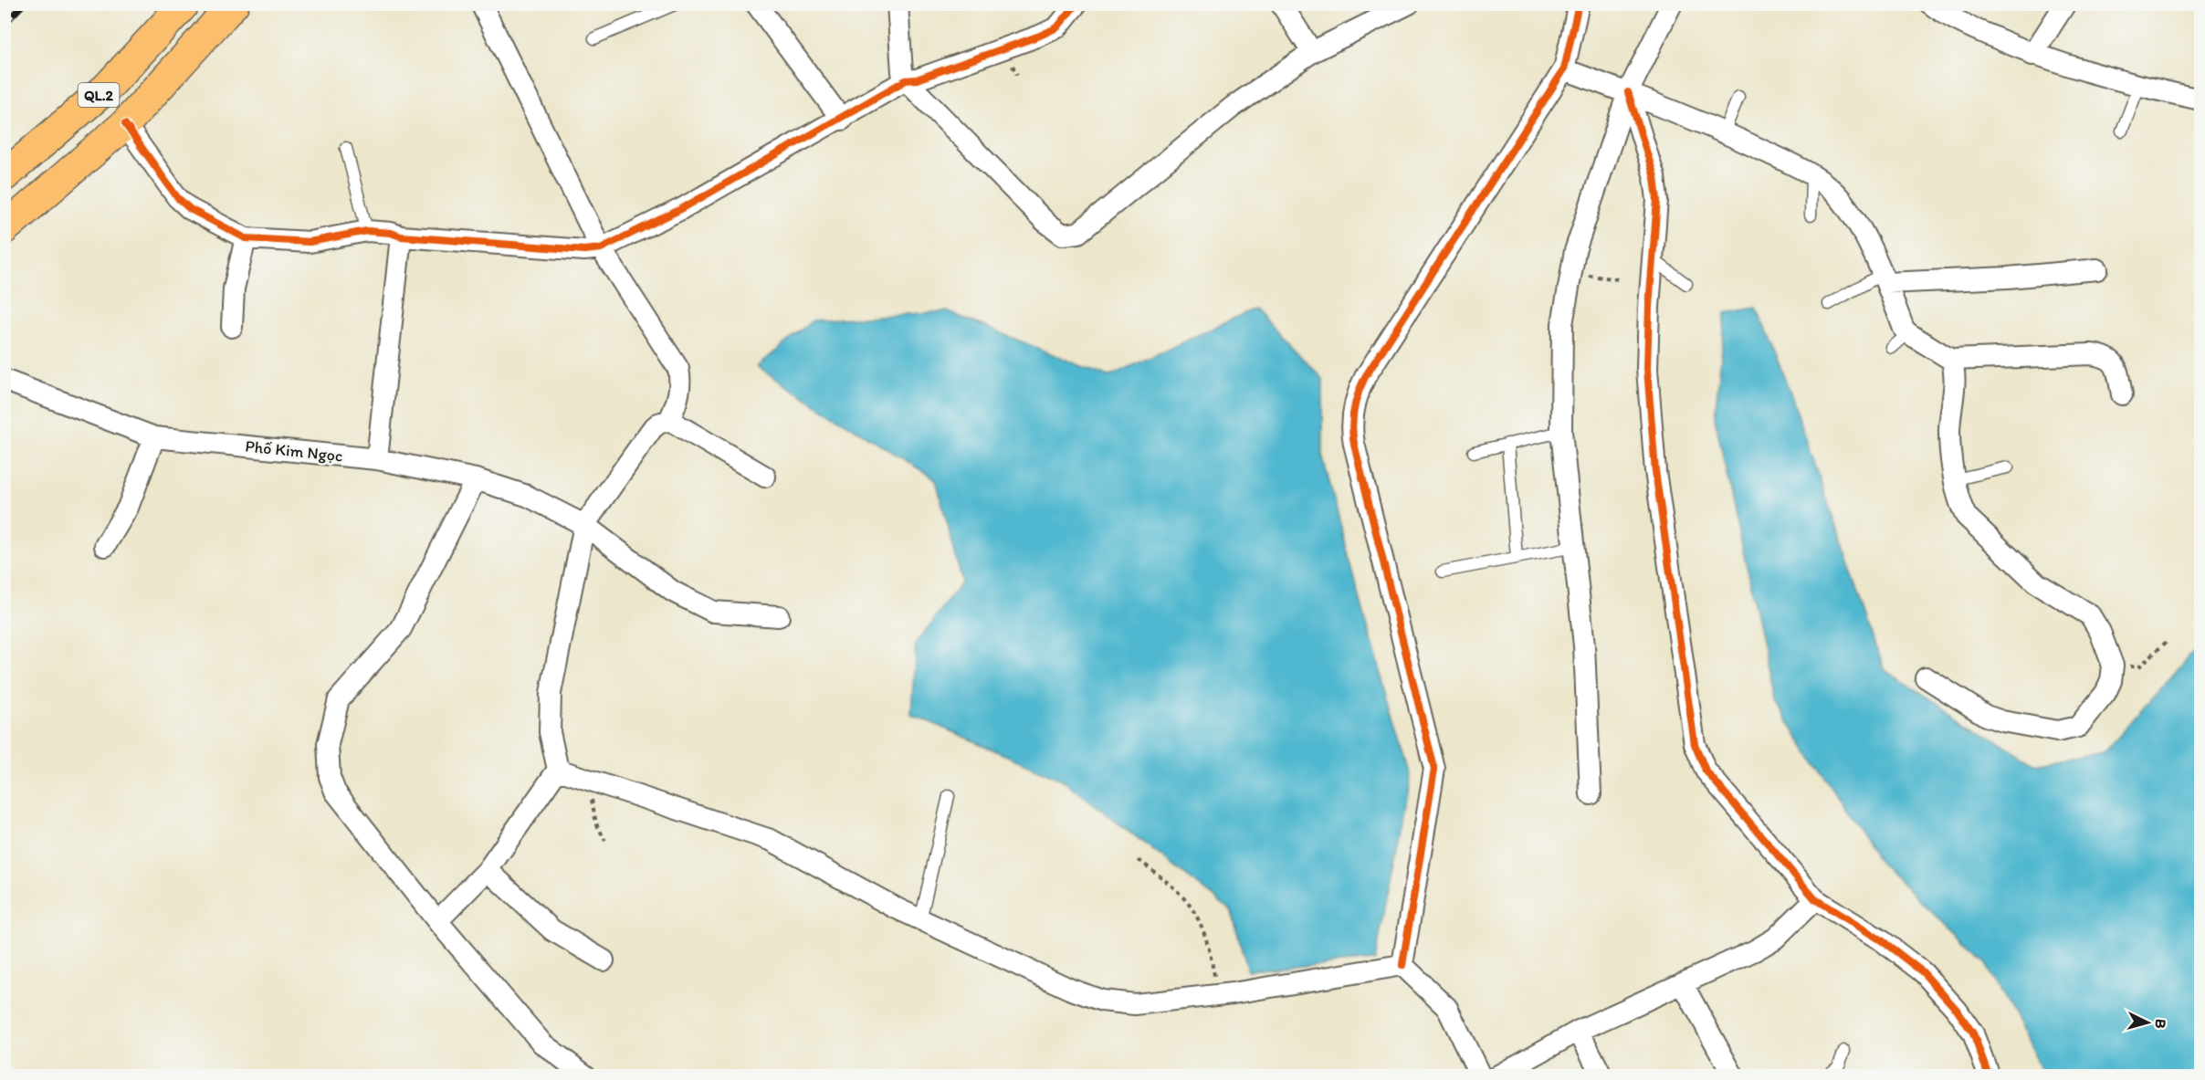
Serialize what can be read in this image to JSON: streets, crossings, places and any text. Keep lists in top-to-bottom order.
{
  "streets": {
    "main road": ["QL.2"],
    "street": ["Phố Kim Ngọc"]
  },
  "north": "right"
}
